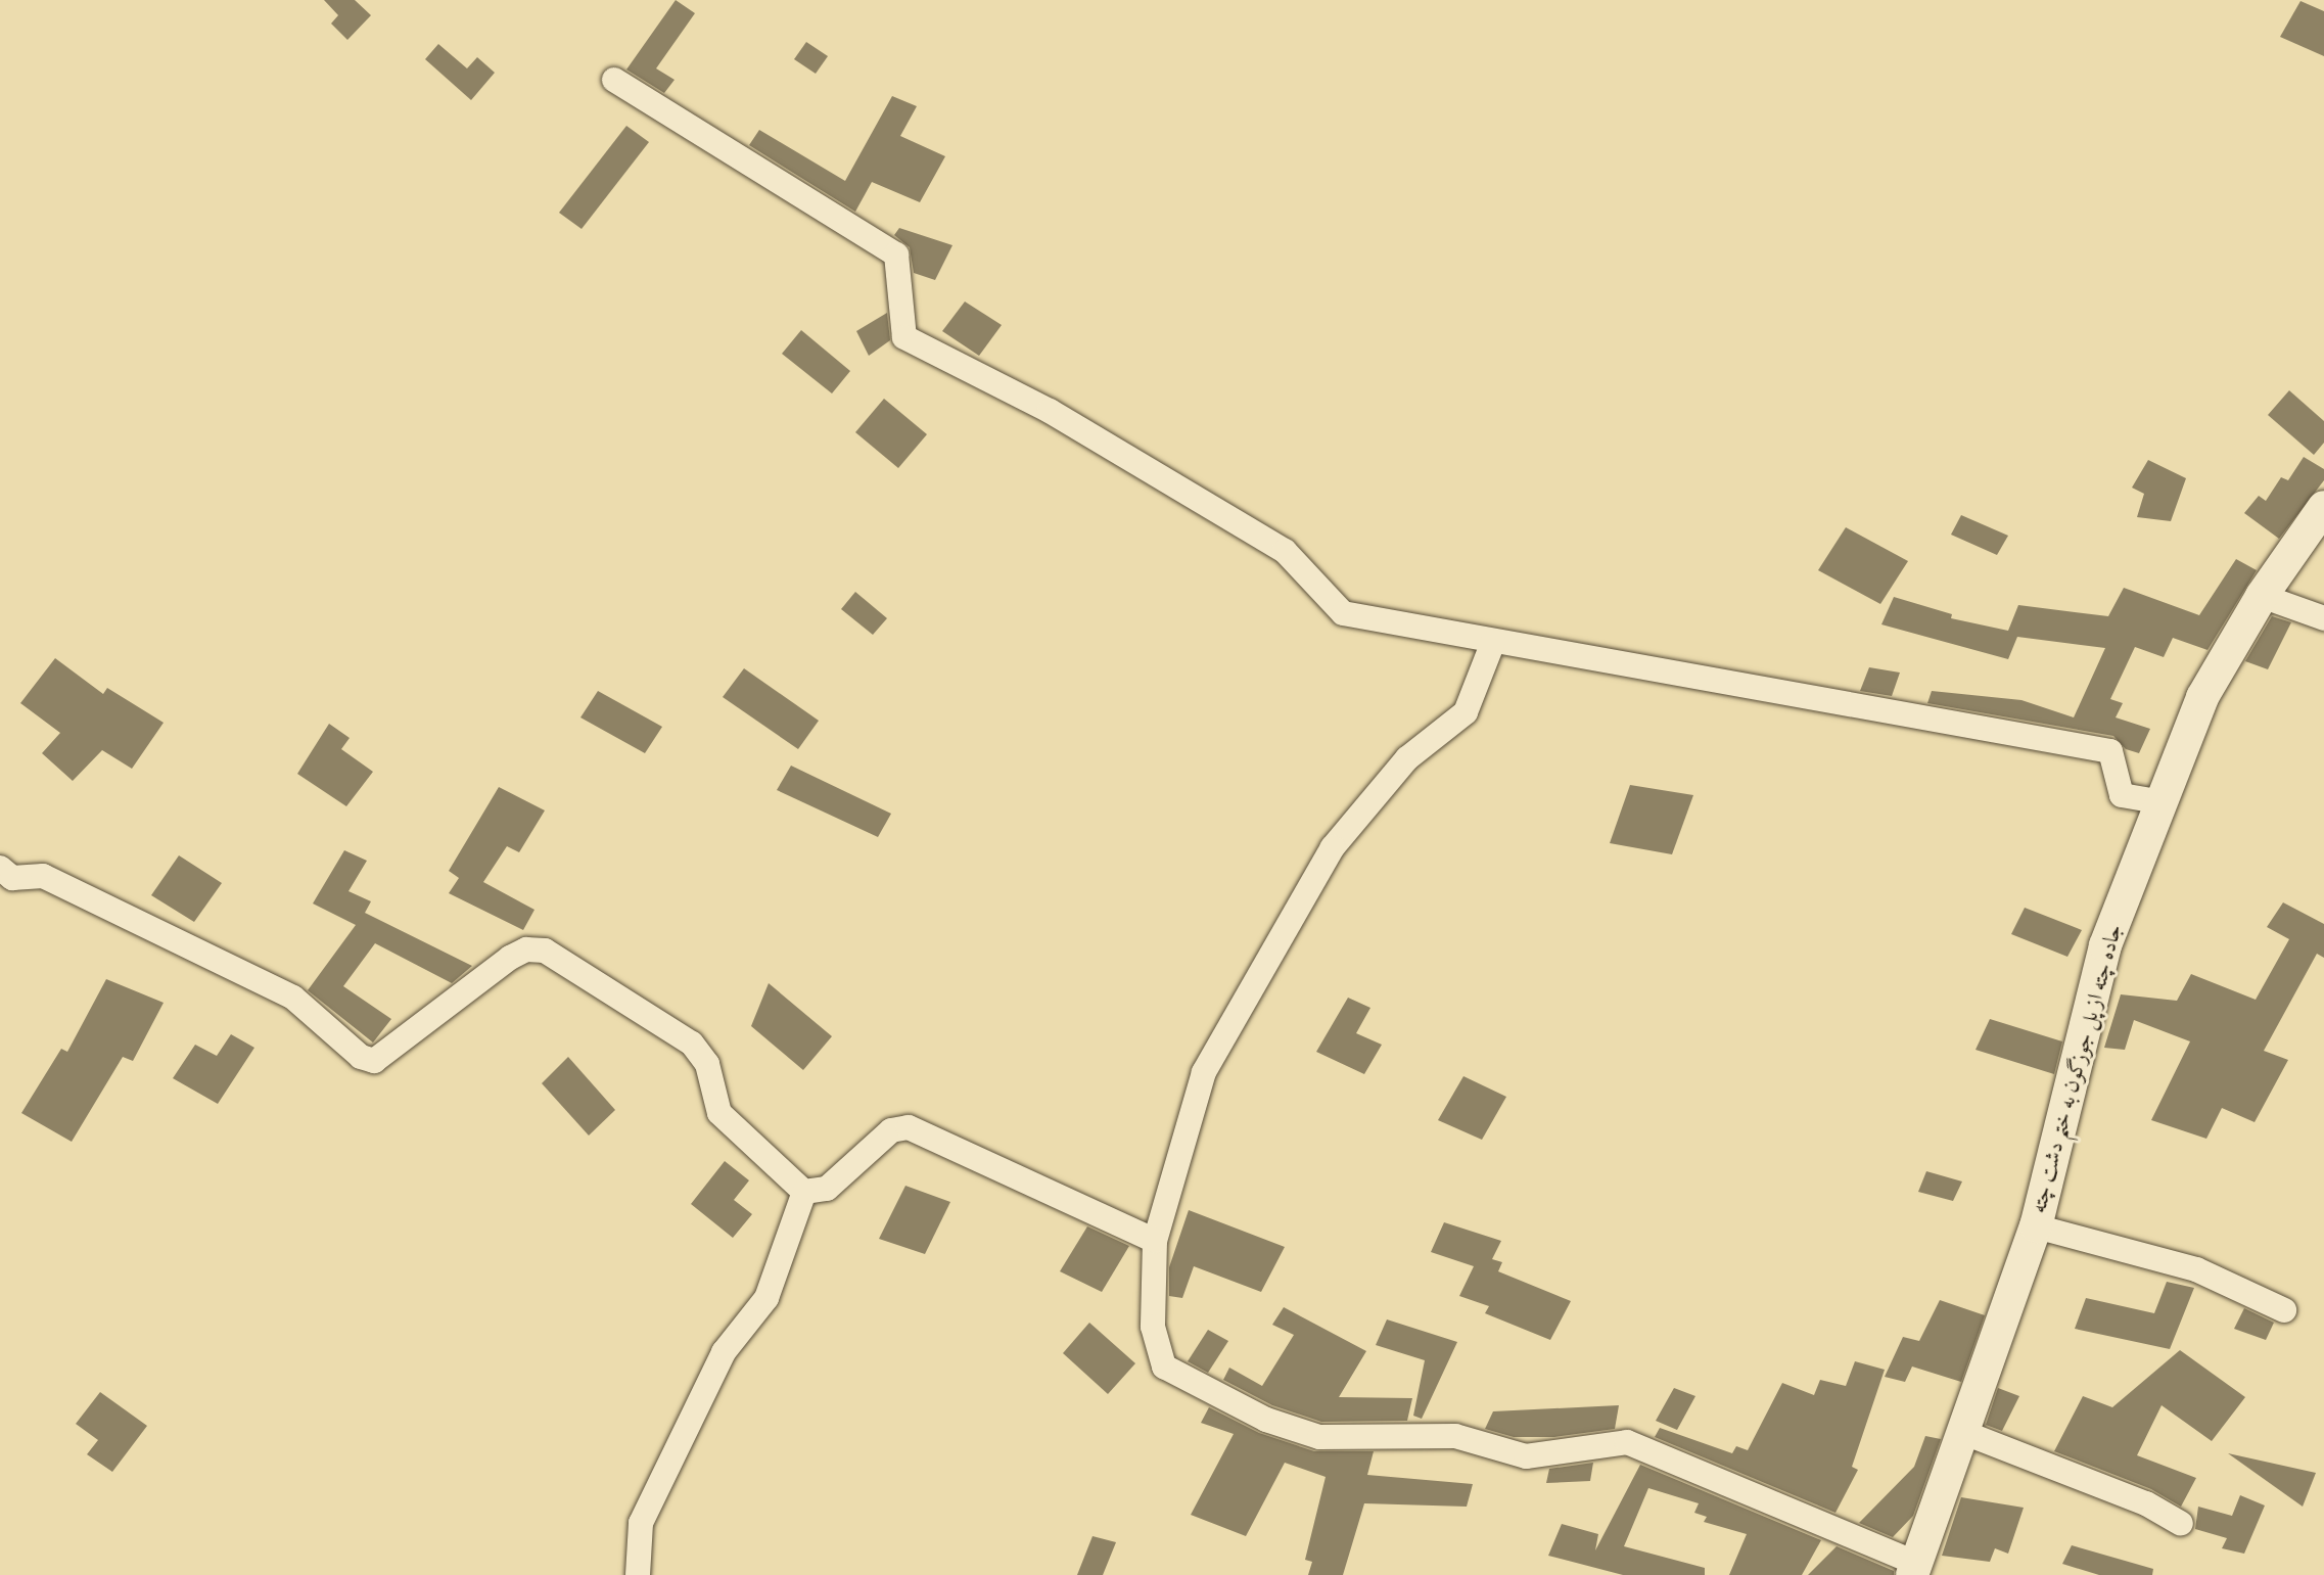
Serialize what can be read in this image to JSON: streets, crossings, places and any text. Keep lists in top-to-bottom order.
{
  "streets": {
    "street": ["جاده چته از پل جوزگون به ختم دشت چته"]
  }
}
